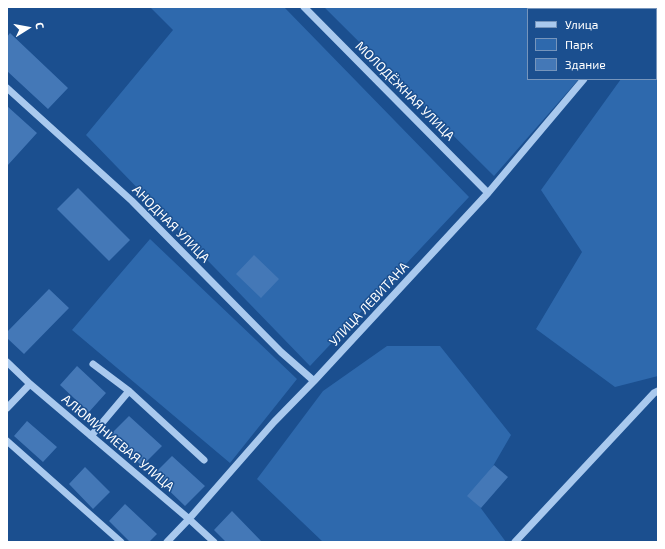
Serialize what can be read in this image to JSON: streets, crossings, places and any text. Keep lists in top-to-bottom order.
{
  "streets": {
    "street": [
      "МОЛОДЁЖНАЯ УЛИЦА",
      "АНОДНАЯ УЛИЦА",
      "УЛИЦА ЛЕВИТАНА",
      "АЛЮМИНИЕВАЯ УЛИЦА"
    ]
  },
  "crossings": [
    ["МОЛОДЁЖНАЯ УЛИЦА", "УЛИЦА ЛЕВИТАНА"],
    ["АНОДНАЯ УЛИЦА", "УЛИЦА ЛЕВИТАНА"],
    ["УЛИЦА ЛЕВИТАНА", "АЛЮМИНИЕВАЯ УЛИЦА"]
  ],
  "legend": ["Улица", "Парк", "Здание"],
  "north": "right"
}
